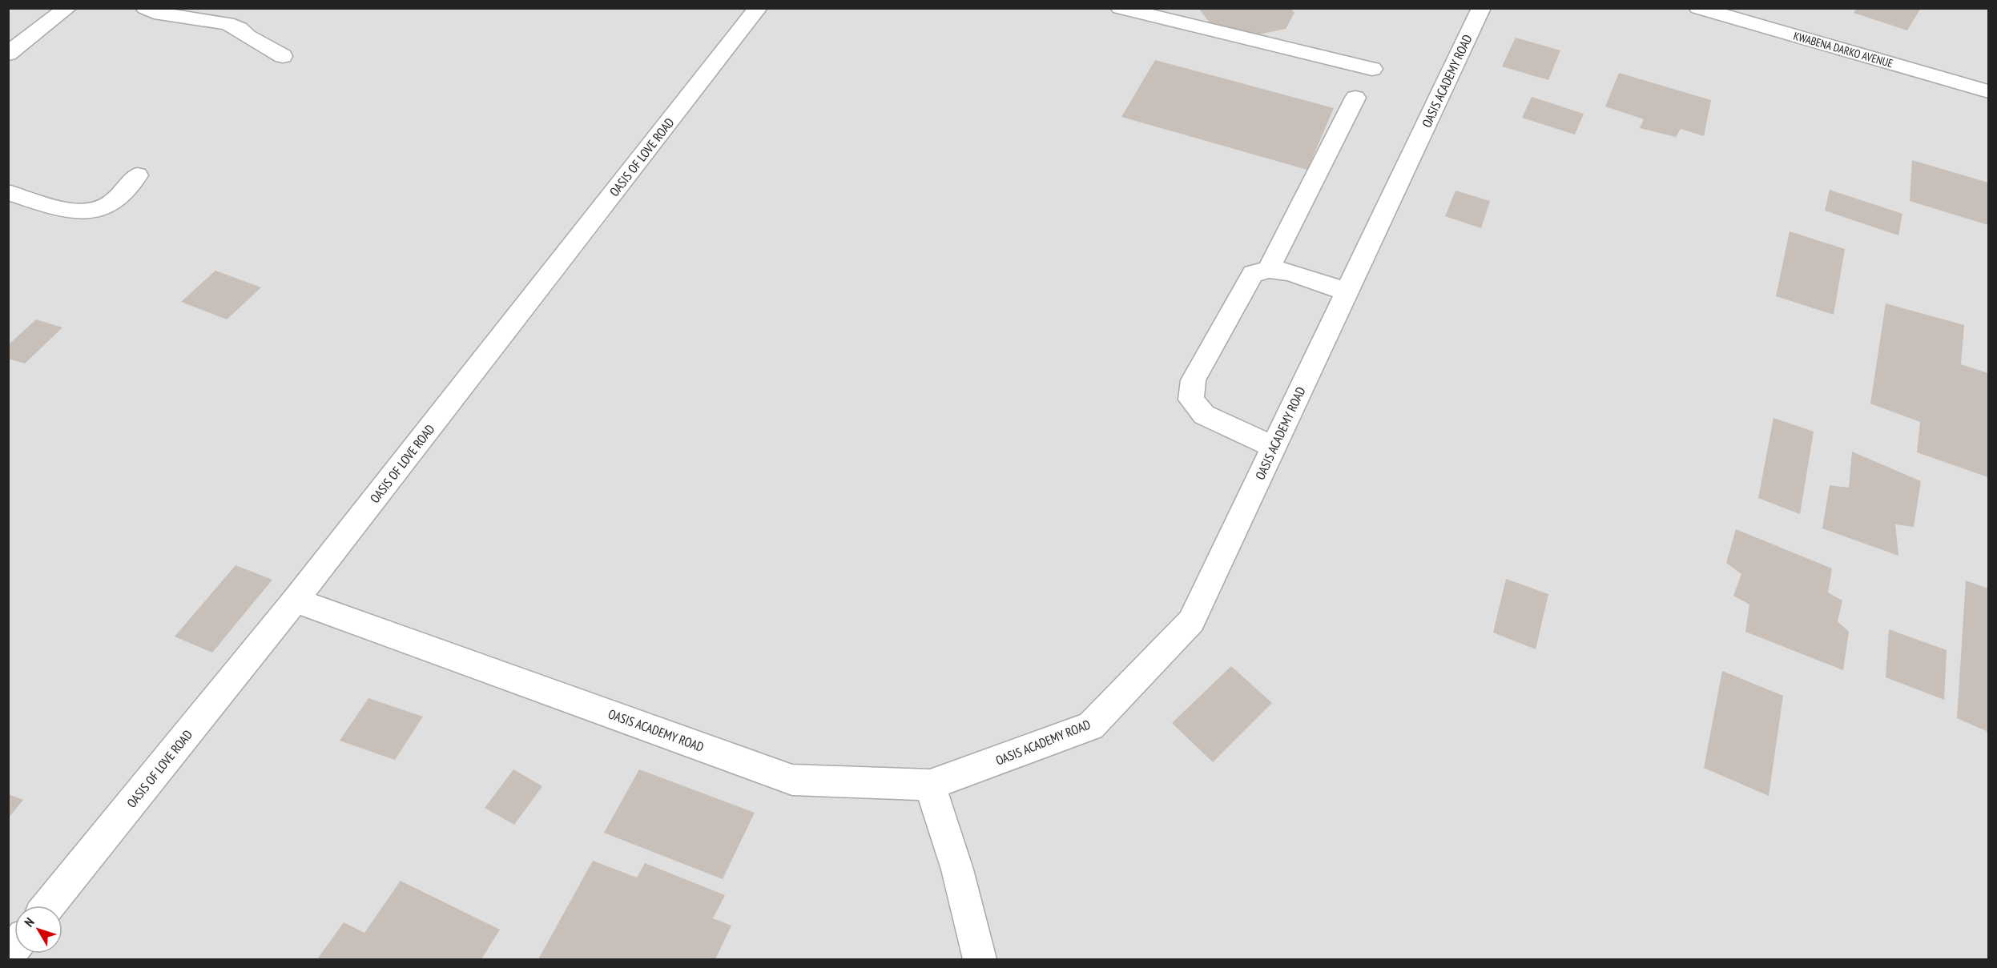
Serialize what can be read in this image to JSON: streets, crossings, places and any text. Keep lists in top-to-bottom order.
{
  "streets": {
    "street": ["KWABENA DARKO AVENUE", "OASIS ACADEMY ROAD", "OASIS OF LOVE ROAD"]
  },
  "crossings": [
    ["OASIS ACADEMY ROAD", "OASIS OF LOVE ROAD"]
  ],
  "north": "top left"
}
